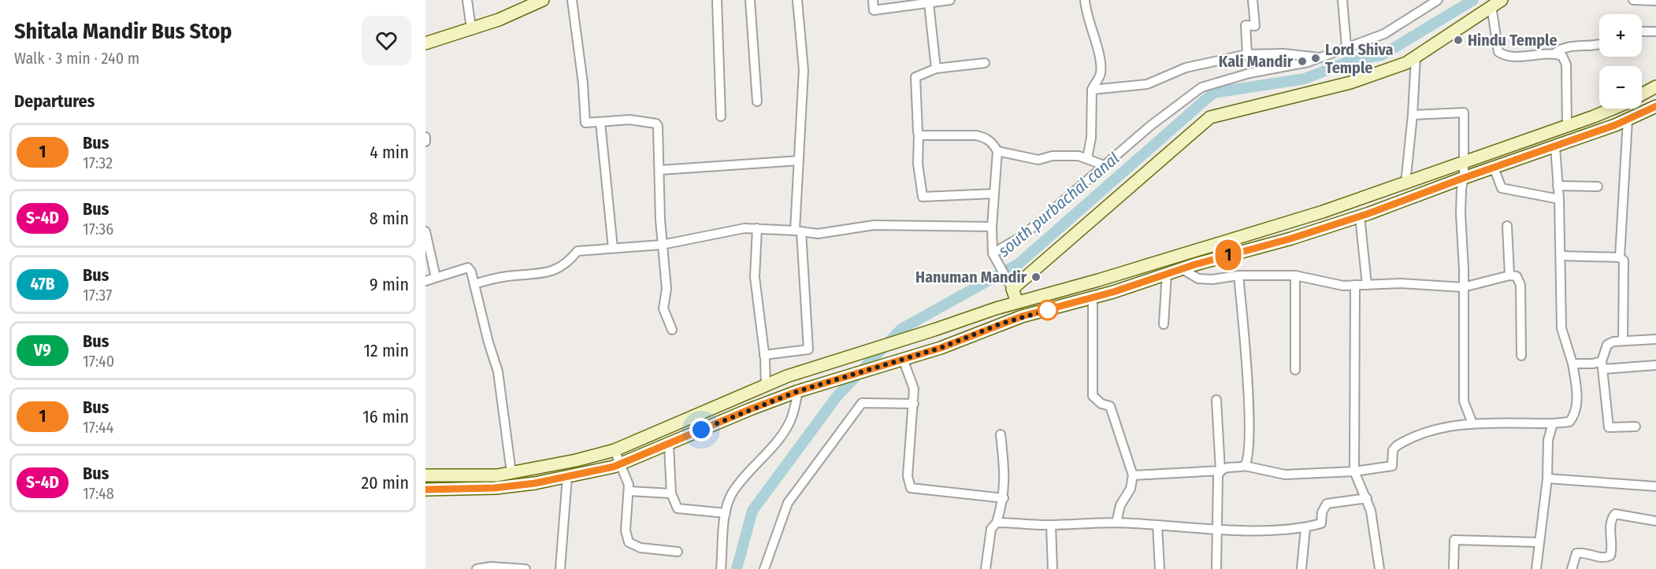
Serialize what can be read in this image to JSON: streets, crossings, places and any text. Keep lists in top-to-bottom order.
{
  "water": ["south purbachal canal"],
  "places": [
    "Hindu Temple",
    "Lord Shiva Temple",
    "Kali Mandir",
    "Hanuman Mandir"
  ],
  "lines": ["bus line 1"],
  "page": {
    "heading": [
      ["Shitala Mandir Bus Stop", "Walk · 3 min · 240 m"],
      "Departures"
    ],
    "on_map": "1",
    "map_buttons": ["+", "−"],
    "list": [
      {
        "mark": "1",
        "name": "Bus",
        "note": "17:32",
        "value": "4 min"
      },
      {
        "mark": "S-4D",
        "name": "Bus",
        "note": "17:36",
        "value": "8 min"
      },
      {
        "mark": "47B",
        "name": "Bus",
        "note": "17:37",
        "value": "9 min"
      },
      {
        "mark": "V9",
        "name": "Bus",
        "note": "17:40",
        "value": "12 min"
      },
      {
        "mark": "1",
        "name": "Bus",
        "note": "17:44",
        "value": "16 min"
      },
      {
        "mark": "S-4D",
        "name": "Bus",
        "note": "17:48",
        "value": "20 min"
      }
    ]
  }
}
